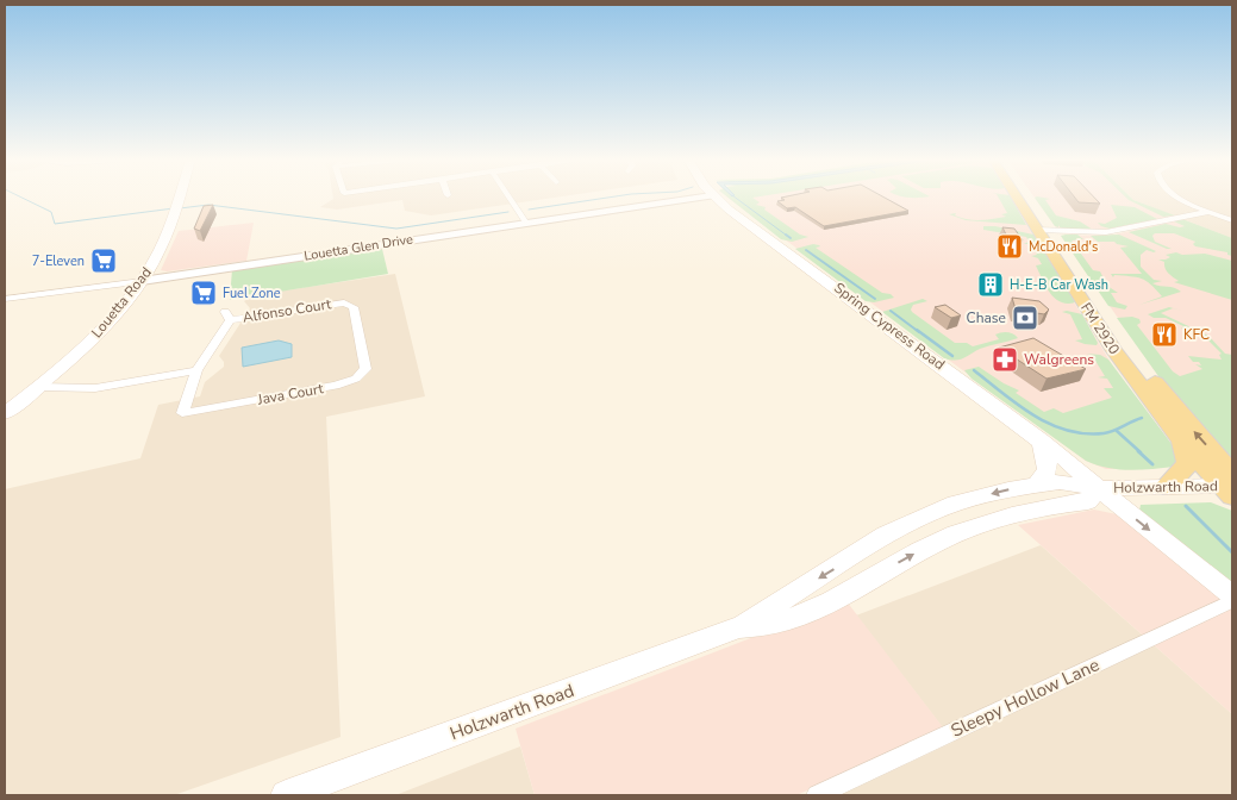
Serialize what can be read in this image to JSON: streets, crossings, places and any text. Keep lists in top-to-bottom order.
{
  "streets": {
    "main road": [
      "Louetta Road",
      "Spring Cypress Road",
      "FM 2920",
      "Holzwarth Road"
    ],
    "street": [
      "Louetta Glen Drive",
      "Alfonso Court",
      "Java Court",
      "Sleepy Hollow Lane"
    ]
  },
  "crossings": [
    ["Louetta Glen Drive", "Louetta Road"],
    ["Alfonso Court", "Java Court"],
    ["Spring Cypress Road", "Holzwarth Road"],
    ["FM 2920", "Holzwarth Road"]
  ],
  "places": {
    "restaurant": ["McDonald's", "KFC"],
    "supermarket": ["7-Eleven", "Fuel Zone"],
    "building": ["H-E-B Car Wash"],
    "bank": ["Chase"],
    "pharmacy": ["Walgreens"]
  }
}
